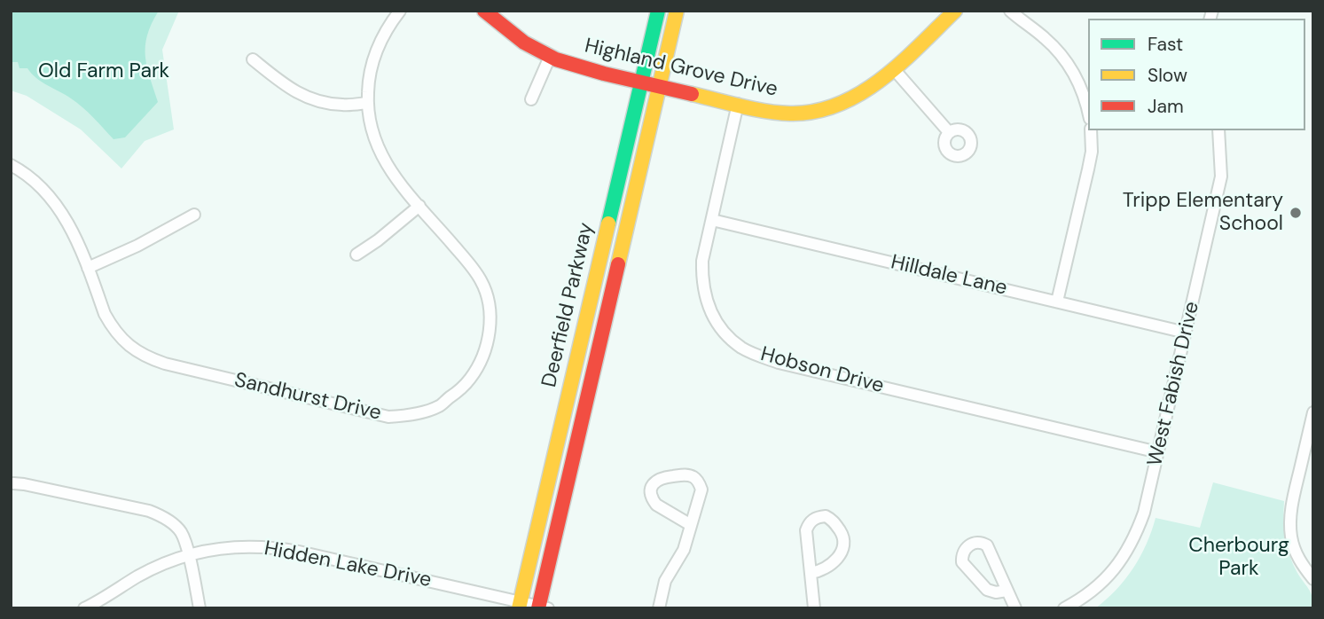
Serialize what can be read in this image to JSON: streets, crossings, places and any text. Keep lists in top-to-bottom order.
{
  "streets": {
    "main road": ["Highland Grove Drive", "Deerfield Parkway"],
    "street": [
      "Hilldale Lane",
      "Hobson Drive",
      "West Fabish Drive",
      "Sandhurst Drive",
      "Hidden Lake Drive"
    ]
  },
  "crossings": [
    ["Highland Grove Drive", "Deerfield Parkway"],
    ["Highland Grove Drive", "Hobson Drive"],
    ["Hilldale Lane", "Hobson Drive"],
    ["Hilldale Lane", "West Fabish Drive"],
    ["Deerfield Parkway", "Hidden Lake Drive"],
    ["Hobson Drive", "West Fabish Drive"]
  ],
  "parks": ["Old Farm Park", "Cherbourg Park"],
  "places": ["Tripp Elementary School"],
  "legend": ["Fast", "Slow", "Jam"]
}
